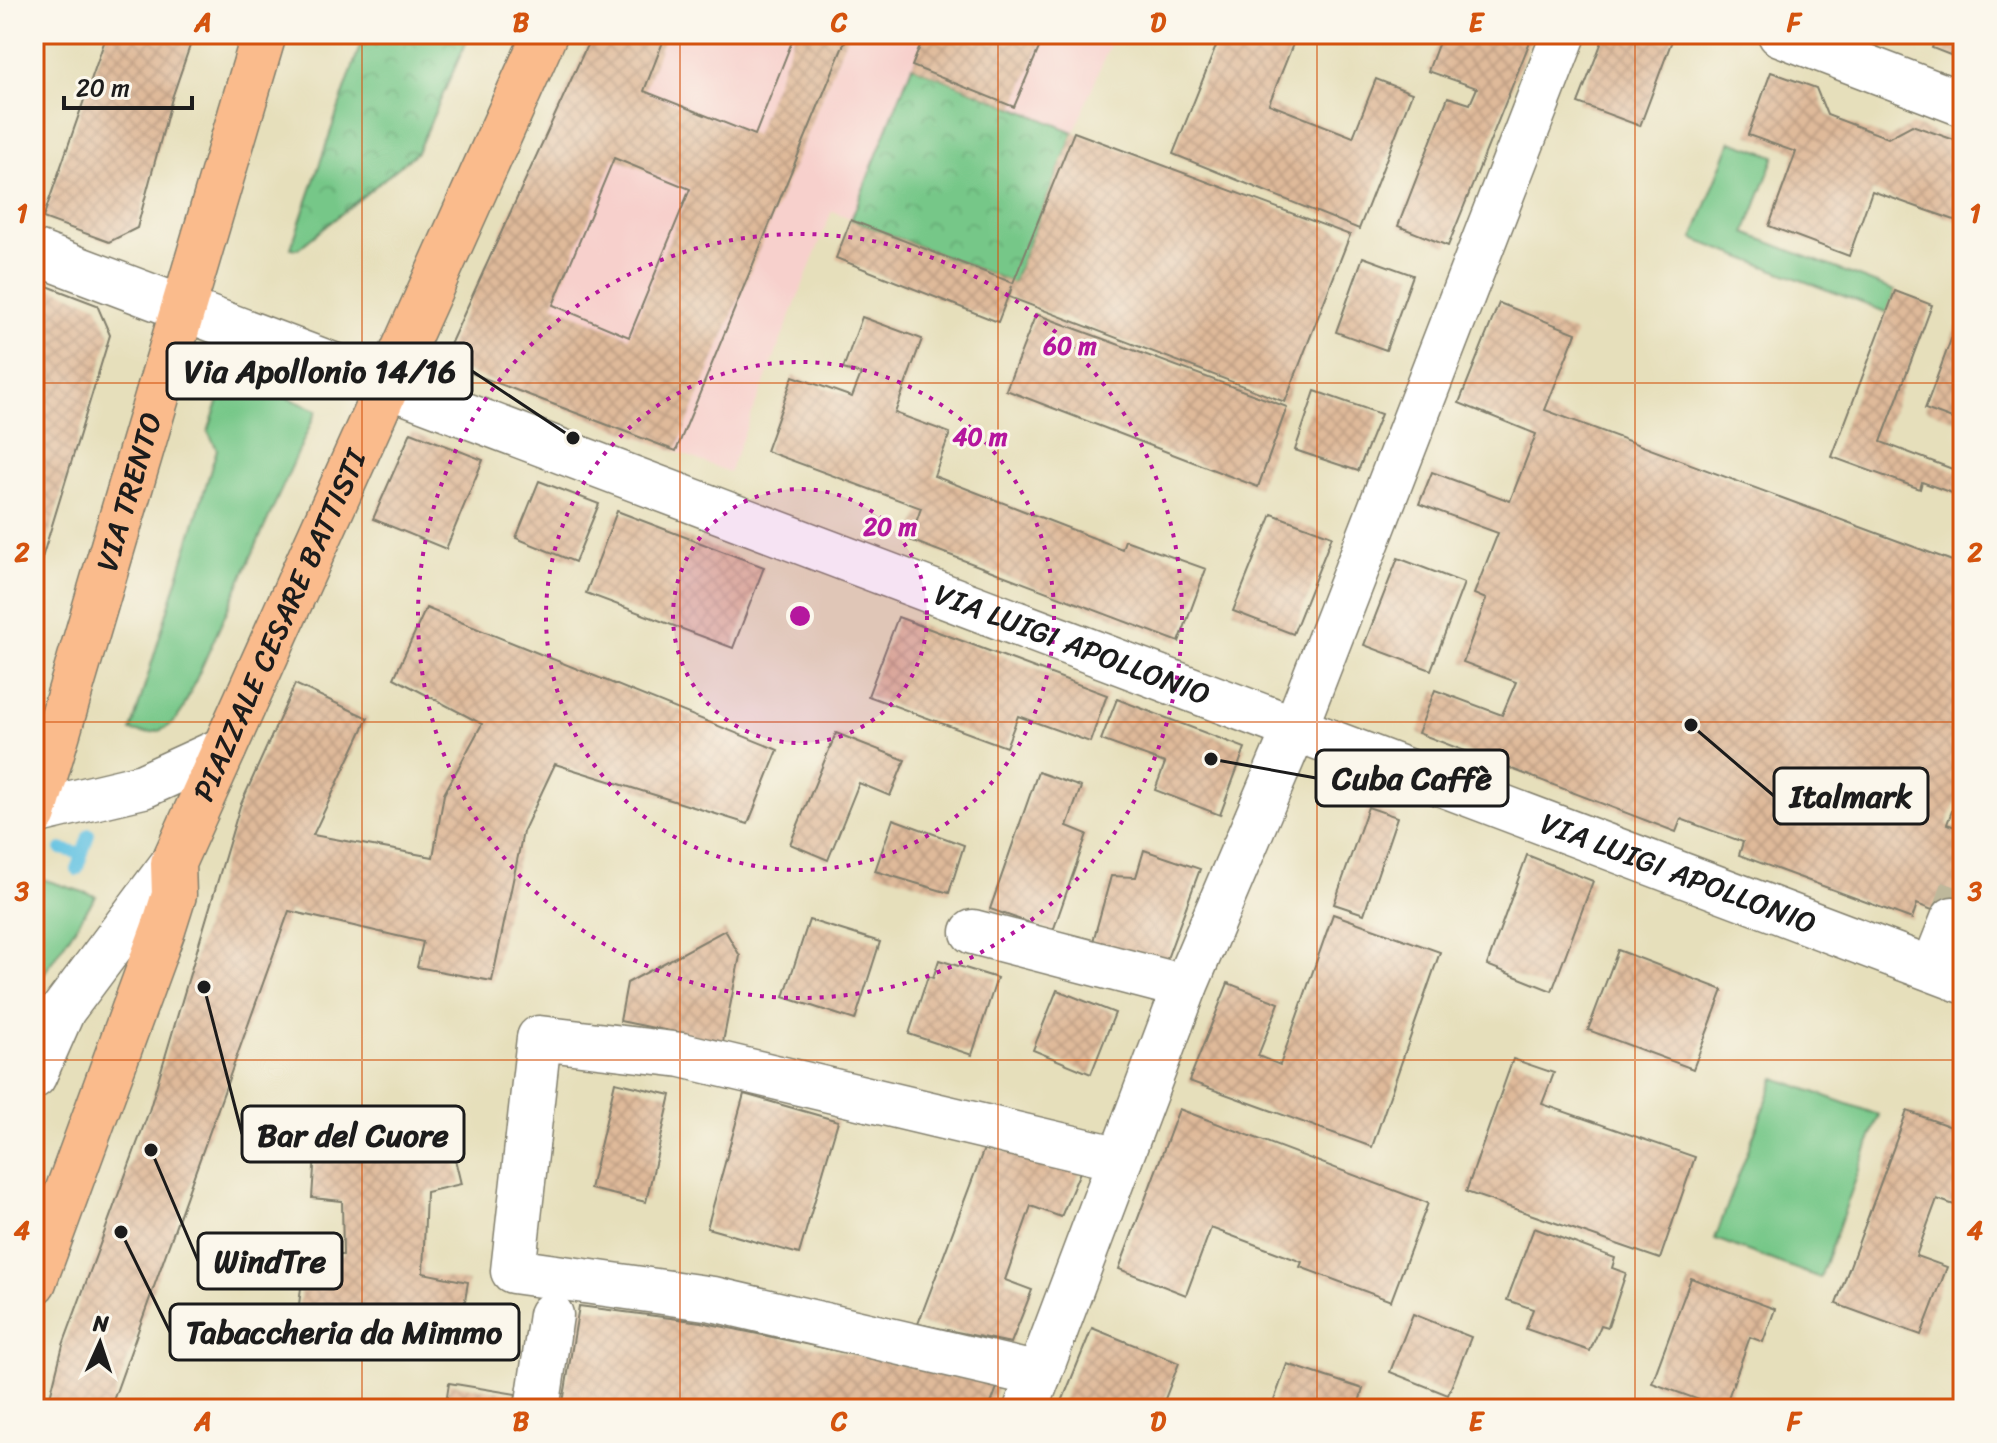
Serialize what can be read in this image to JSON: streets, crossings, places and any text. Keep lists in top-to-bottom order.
{
  "streets": {
    "main road": ["VIA TRENTO", "PIAZZALE CESARE BATTISTI"],
    "street": ["VIA LUIGI APOLLONIO"]
  },
  "crossings": [
    ["VIA TRENTO", "VIA LUIGI APOLLONIO"],
    ["PIAZZALE CESARE BATTISTI", "VIA LUIGI APOLLONIO"]
  ],
  "places": [
    "Via Apollonio 14/16",
    "Italmark",
    "Cuba Caffè",
    "Bar del Cuore",
    "WindTre",
    "Tabaccheria da Mimmo"
  ],
  "scale_bar": "20 m",
  "north": "top",
  "grid": {
    "columns": [
      "A",
      "B",
      "C",
      "D",
      "E",
      "F"
    ],
    "rows": [
      "1",
      "2",
      "3",
      "4"
    ]
  },
  "rings": ["60 m", "40 m", "20 m"]
}
